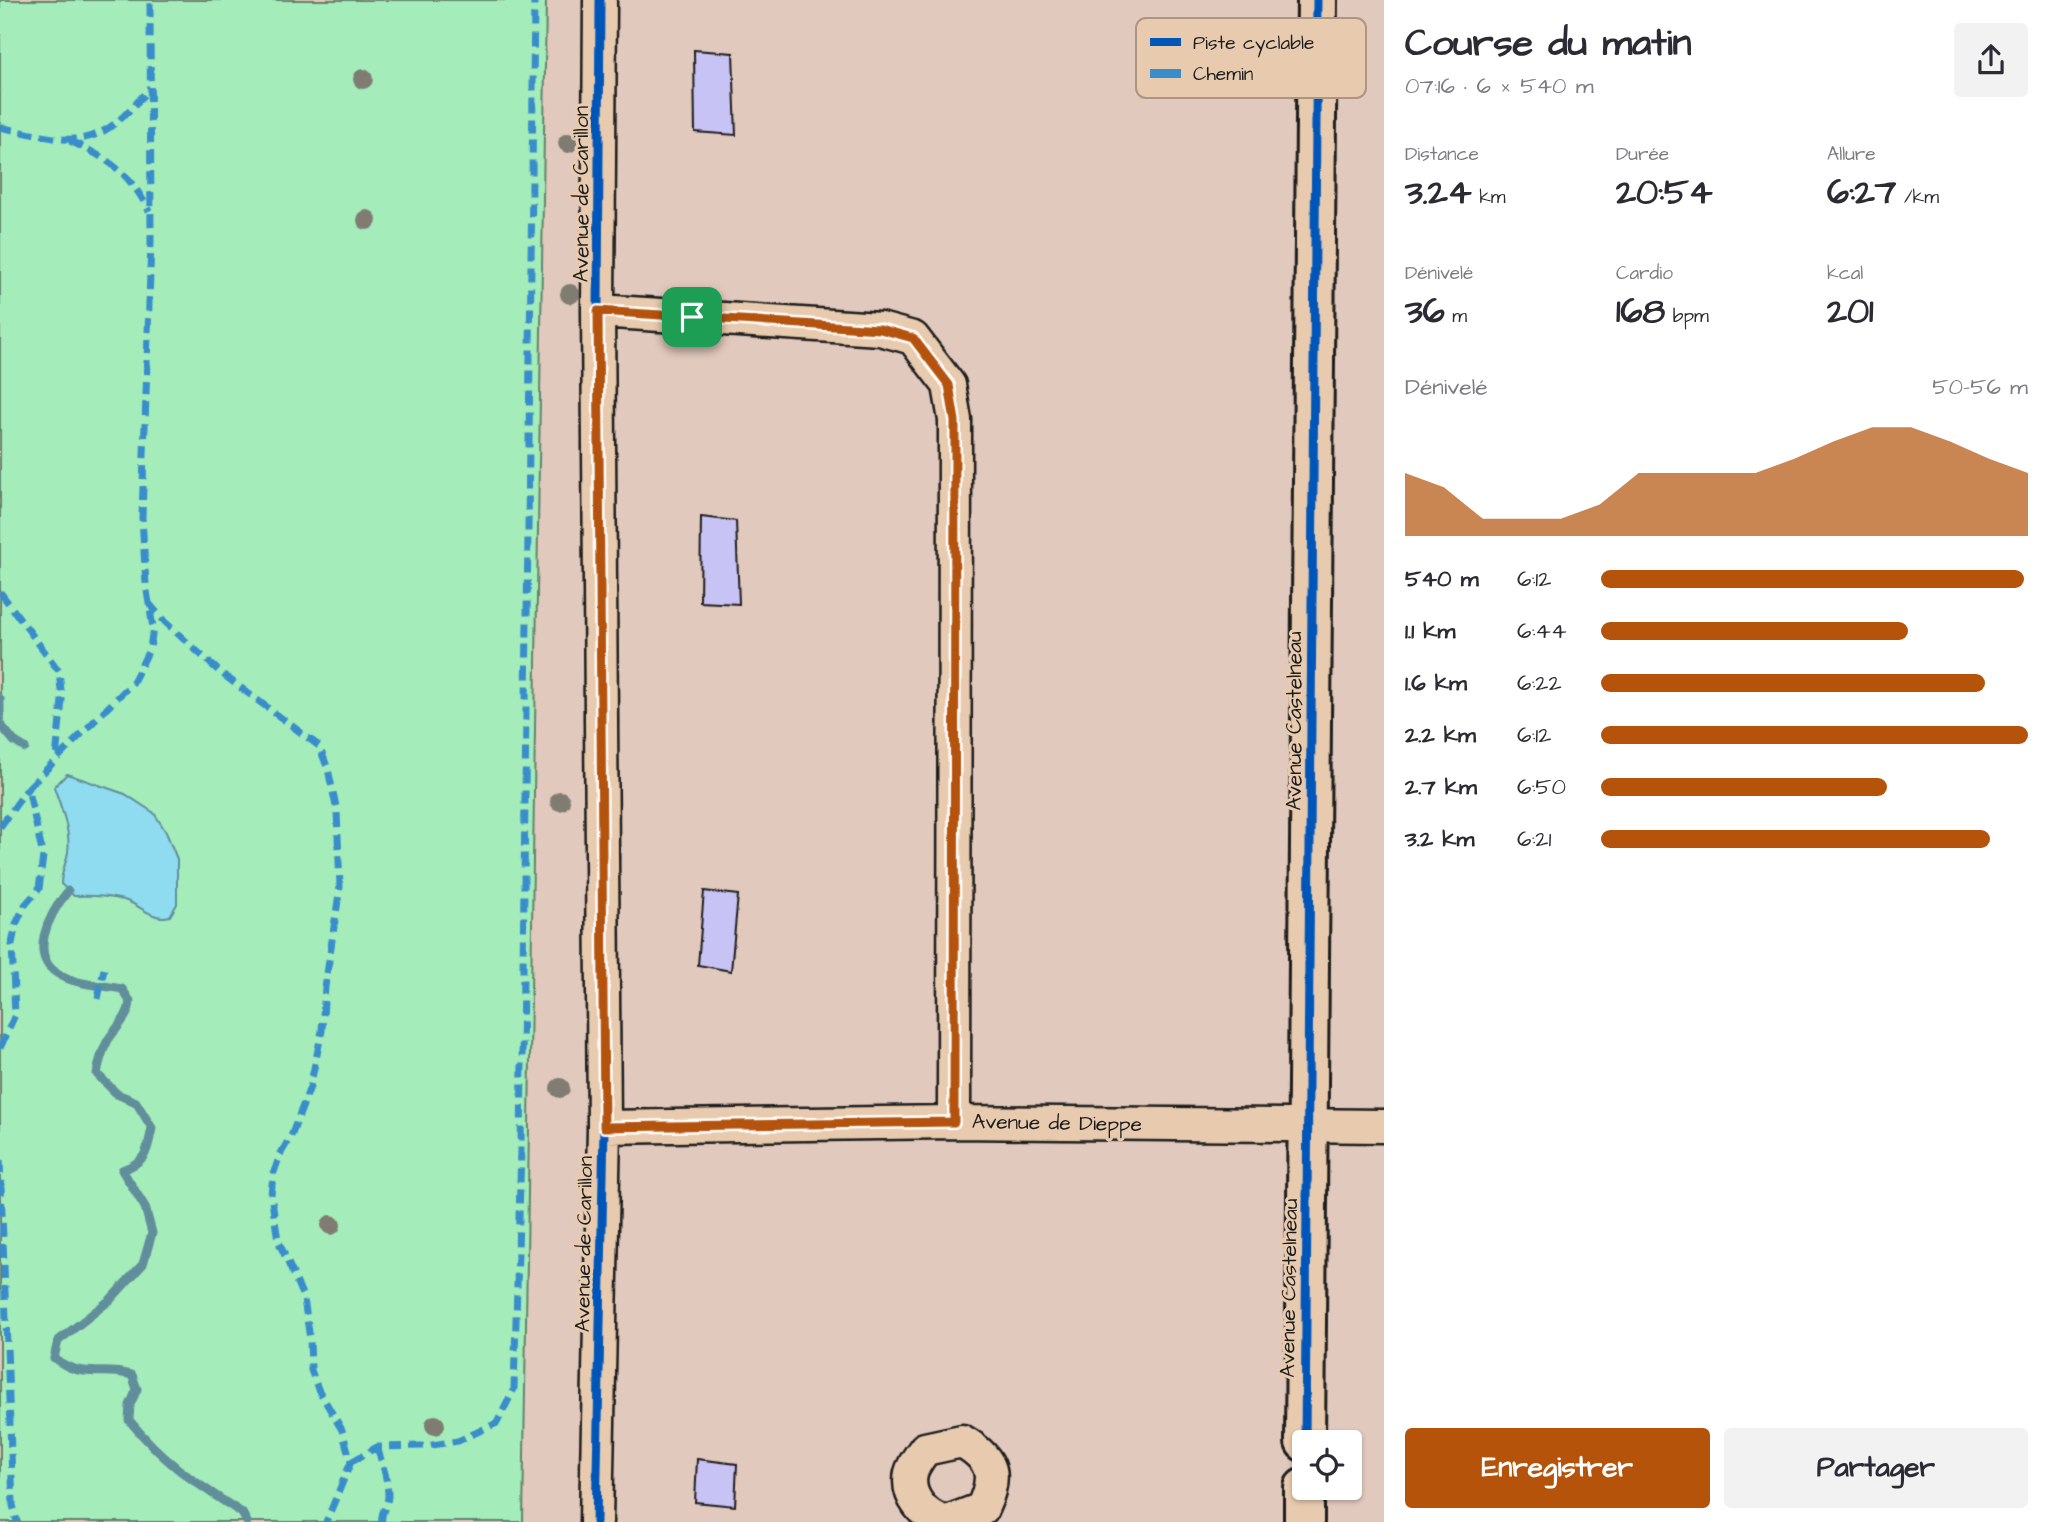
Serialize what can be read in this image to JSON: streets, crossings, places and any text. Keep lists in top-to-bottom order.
{
  "streets": {
    "street": ["Avenue de Carillon", "Avenue Castelneau", "Avenue de Dieppe"]
  },
  "crossings": [
    ["Avenue de Carillon", "Avenue de Dieppe"],
    ["Avenue Castelneau", "Avenue de Dieppe"]
  ],
  "legend": ["Piste cyclable", "Chemin"],
  "page": {
    "heading": ["Course du matin", "07:16 · 6 × 540 m"],
    "stats": [
      ["Distance", "3.24 km"],
      ["Durée", "20:54"],
      ["Allure", "6:27 /km"],
      ["Dénivelé", "36 m"],
      ["Cardio", "168 bpm"],
      ["kcal", "201"]
    ],
    "chart": ["Dénivelé", "50–56 m"],
    "list": [
      {
        "name": "540 m",
        "note": "6:12"
      },
      {
        "name": "1.1 km",
        "note": "6:44"
      },
      {
        "name": "1.6 km",
        "note": "6:22"
      },
      {
        "name": "2.2 km",
        "note": "6:12"
      },
      {
        "name": "2.7 km",
        "note": "6:50"
      },
      {
        "name": "3.2 km",
        "note": "6:21"
      }
    ],
    "buttons": ["Enregistrer", "Partager"]
  }
}
